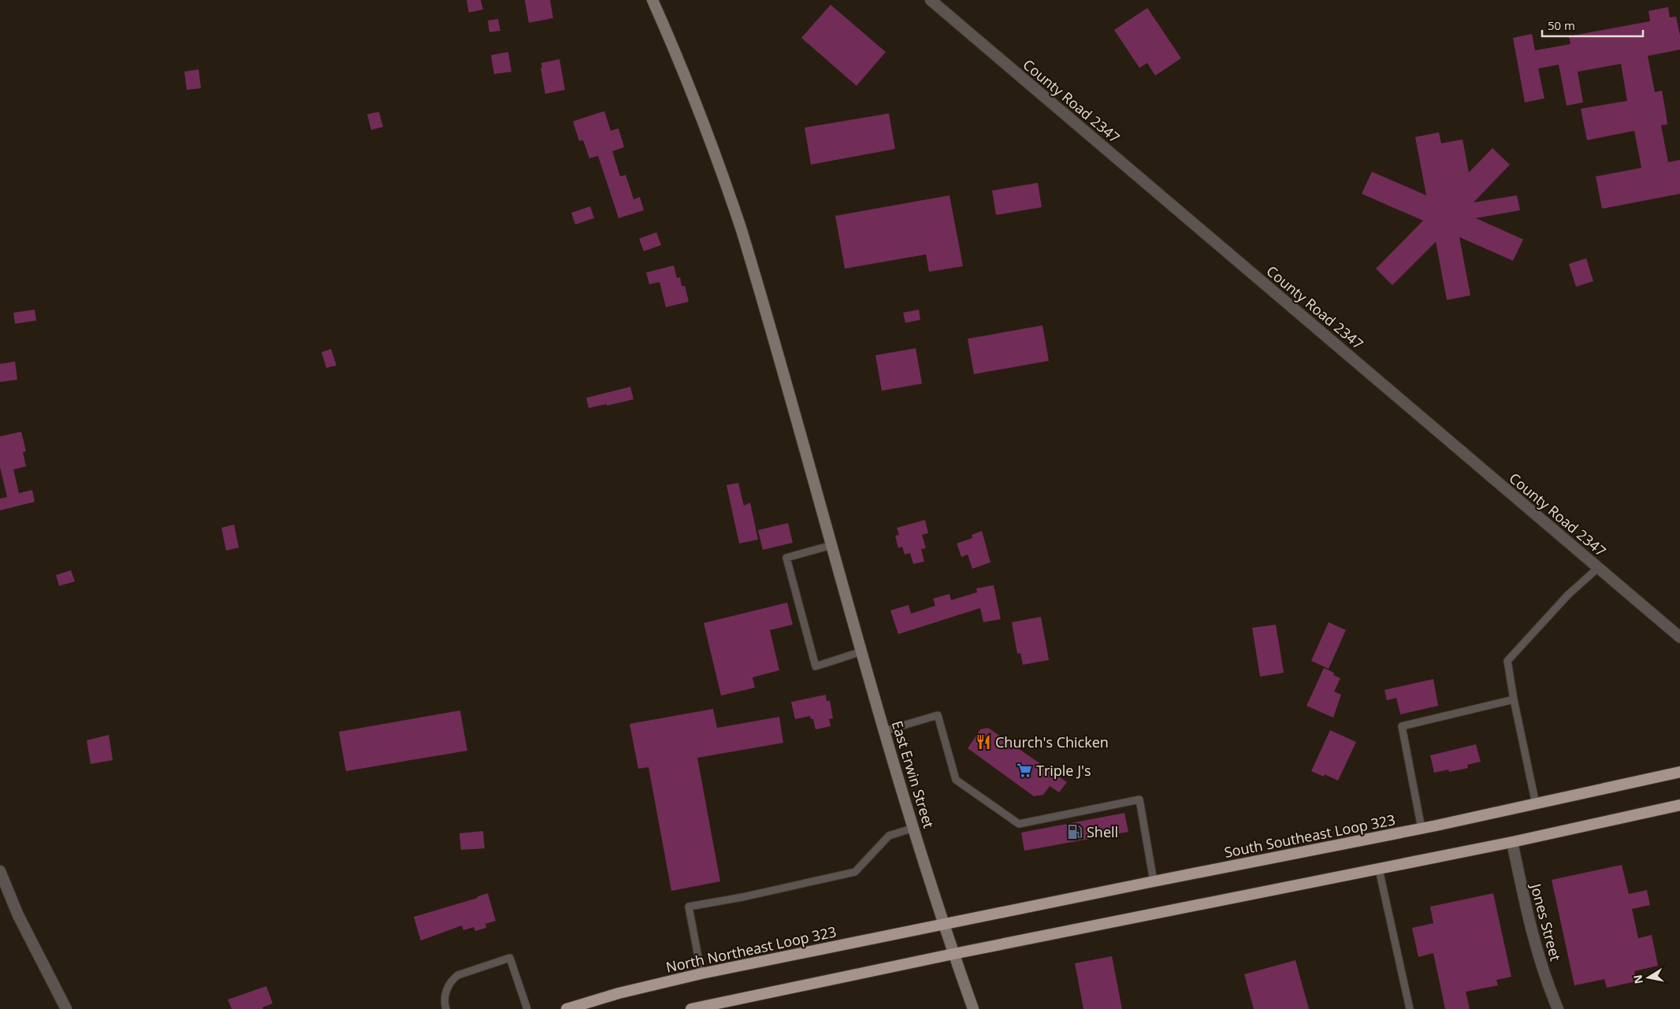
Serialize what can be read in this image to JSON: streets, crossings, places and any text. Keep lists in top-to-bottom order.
{
  "streets": {
    "highway": ["South Southeast Loop 323", "North Northeast Loop 323"],
    "main road": ["East Erwin Street"],
    "street": ["County Road 2347", "Jones Street"]
  },
  "crossings": [
    ["East Erwin Street", "South Southeast Loop 323"],
    ["East Erwin Street", "North Northeast Loop 323"],
    ["South Southeast Loop 323", "North Northeast Loop 323"]
  ],
  "places": {
    "restaurant": ["Church's Chicken"],
    "supermarket": ["Triple J's"],
    "fuel station": ["Shell"]
  },
  "scale_bar": "50 m",
  "north": "left"
}
